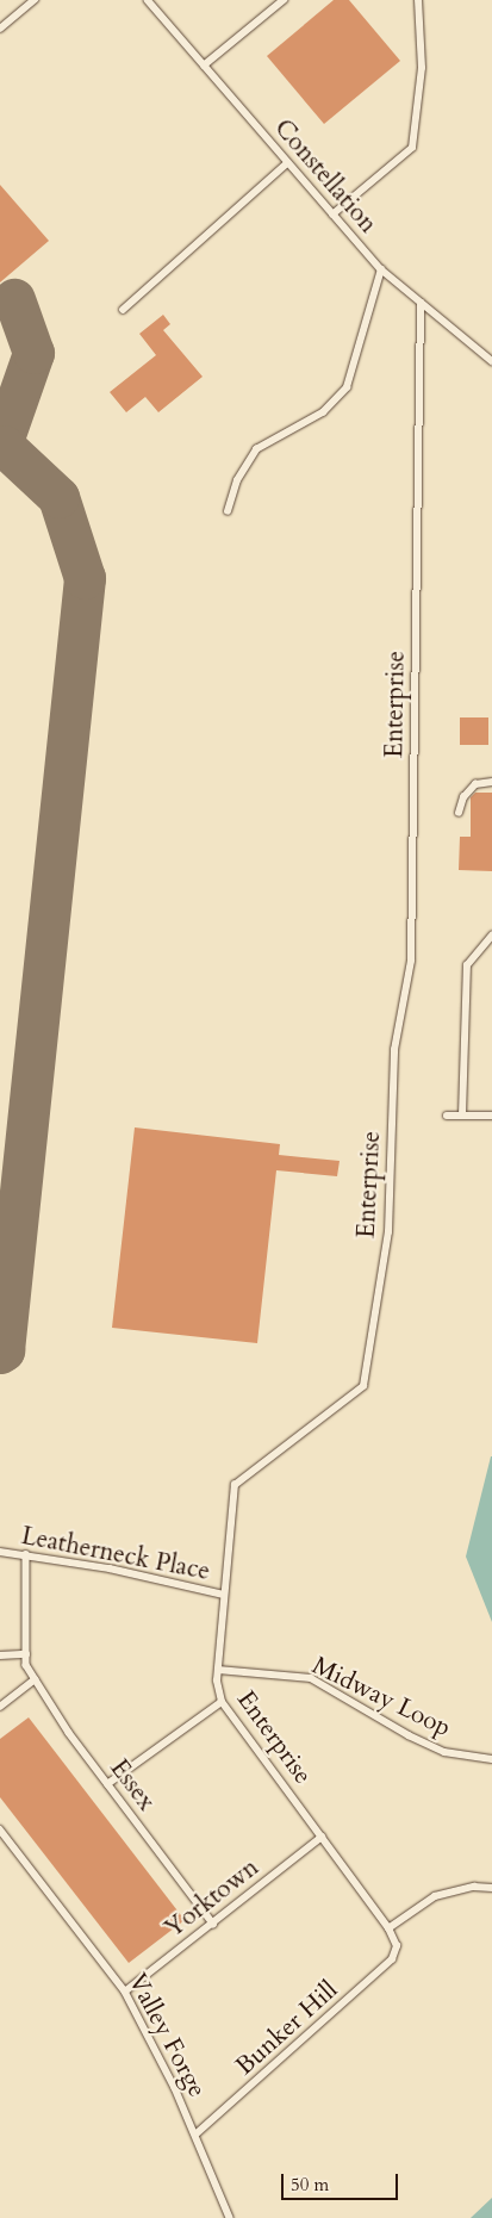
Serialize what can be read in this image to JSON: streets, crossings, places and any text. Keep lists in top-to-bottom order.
{
  "streets": {
    "lane": [
      "Constellation",
      "Enterprise",
      "Leatherneck Place",
      "Midway Loop",
      "Essex",
      "Yorktown",
      "Bunker Hill",
      "Valley Forge"
    ]
  },
  "crossings": [
    ["Constellation", "Enterprise"],
    ["Enterprise", "Leatherneck Place"],
    ["Enterprise", "Midway Loop"],
    ["Enterprise", "Yorktown"],
    ["Enterprise", "Bunker Hill"],
    ["Essex", "Yorktown"],
    ["Yorktown", "Valley Forge"],
    ["Bunker Hill", "Valley Forge"]
  ],
  "scale_bar": "50 m"
}
